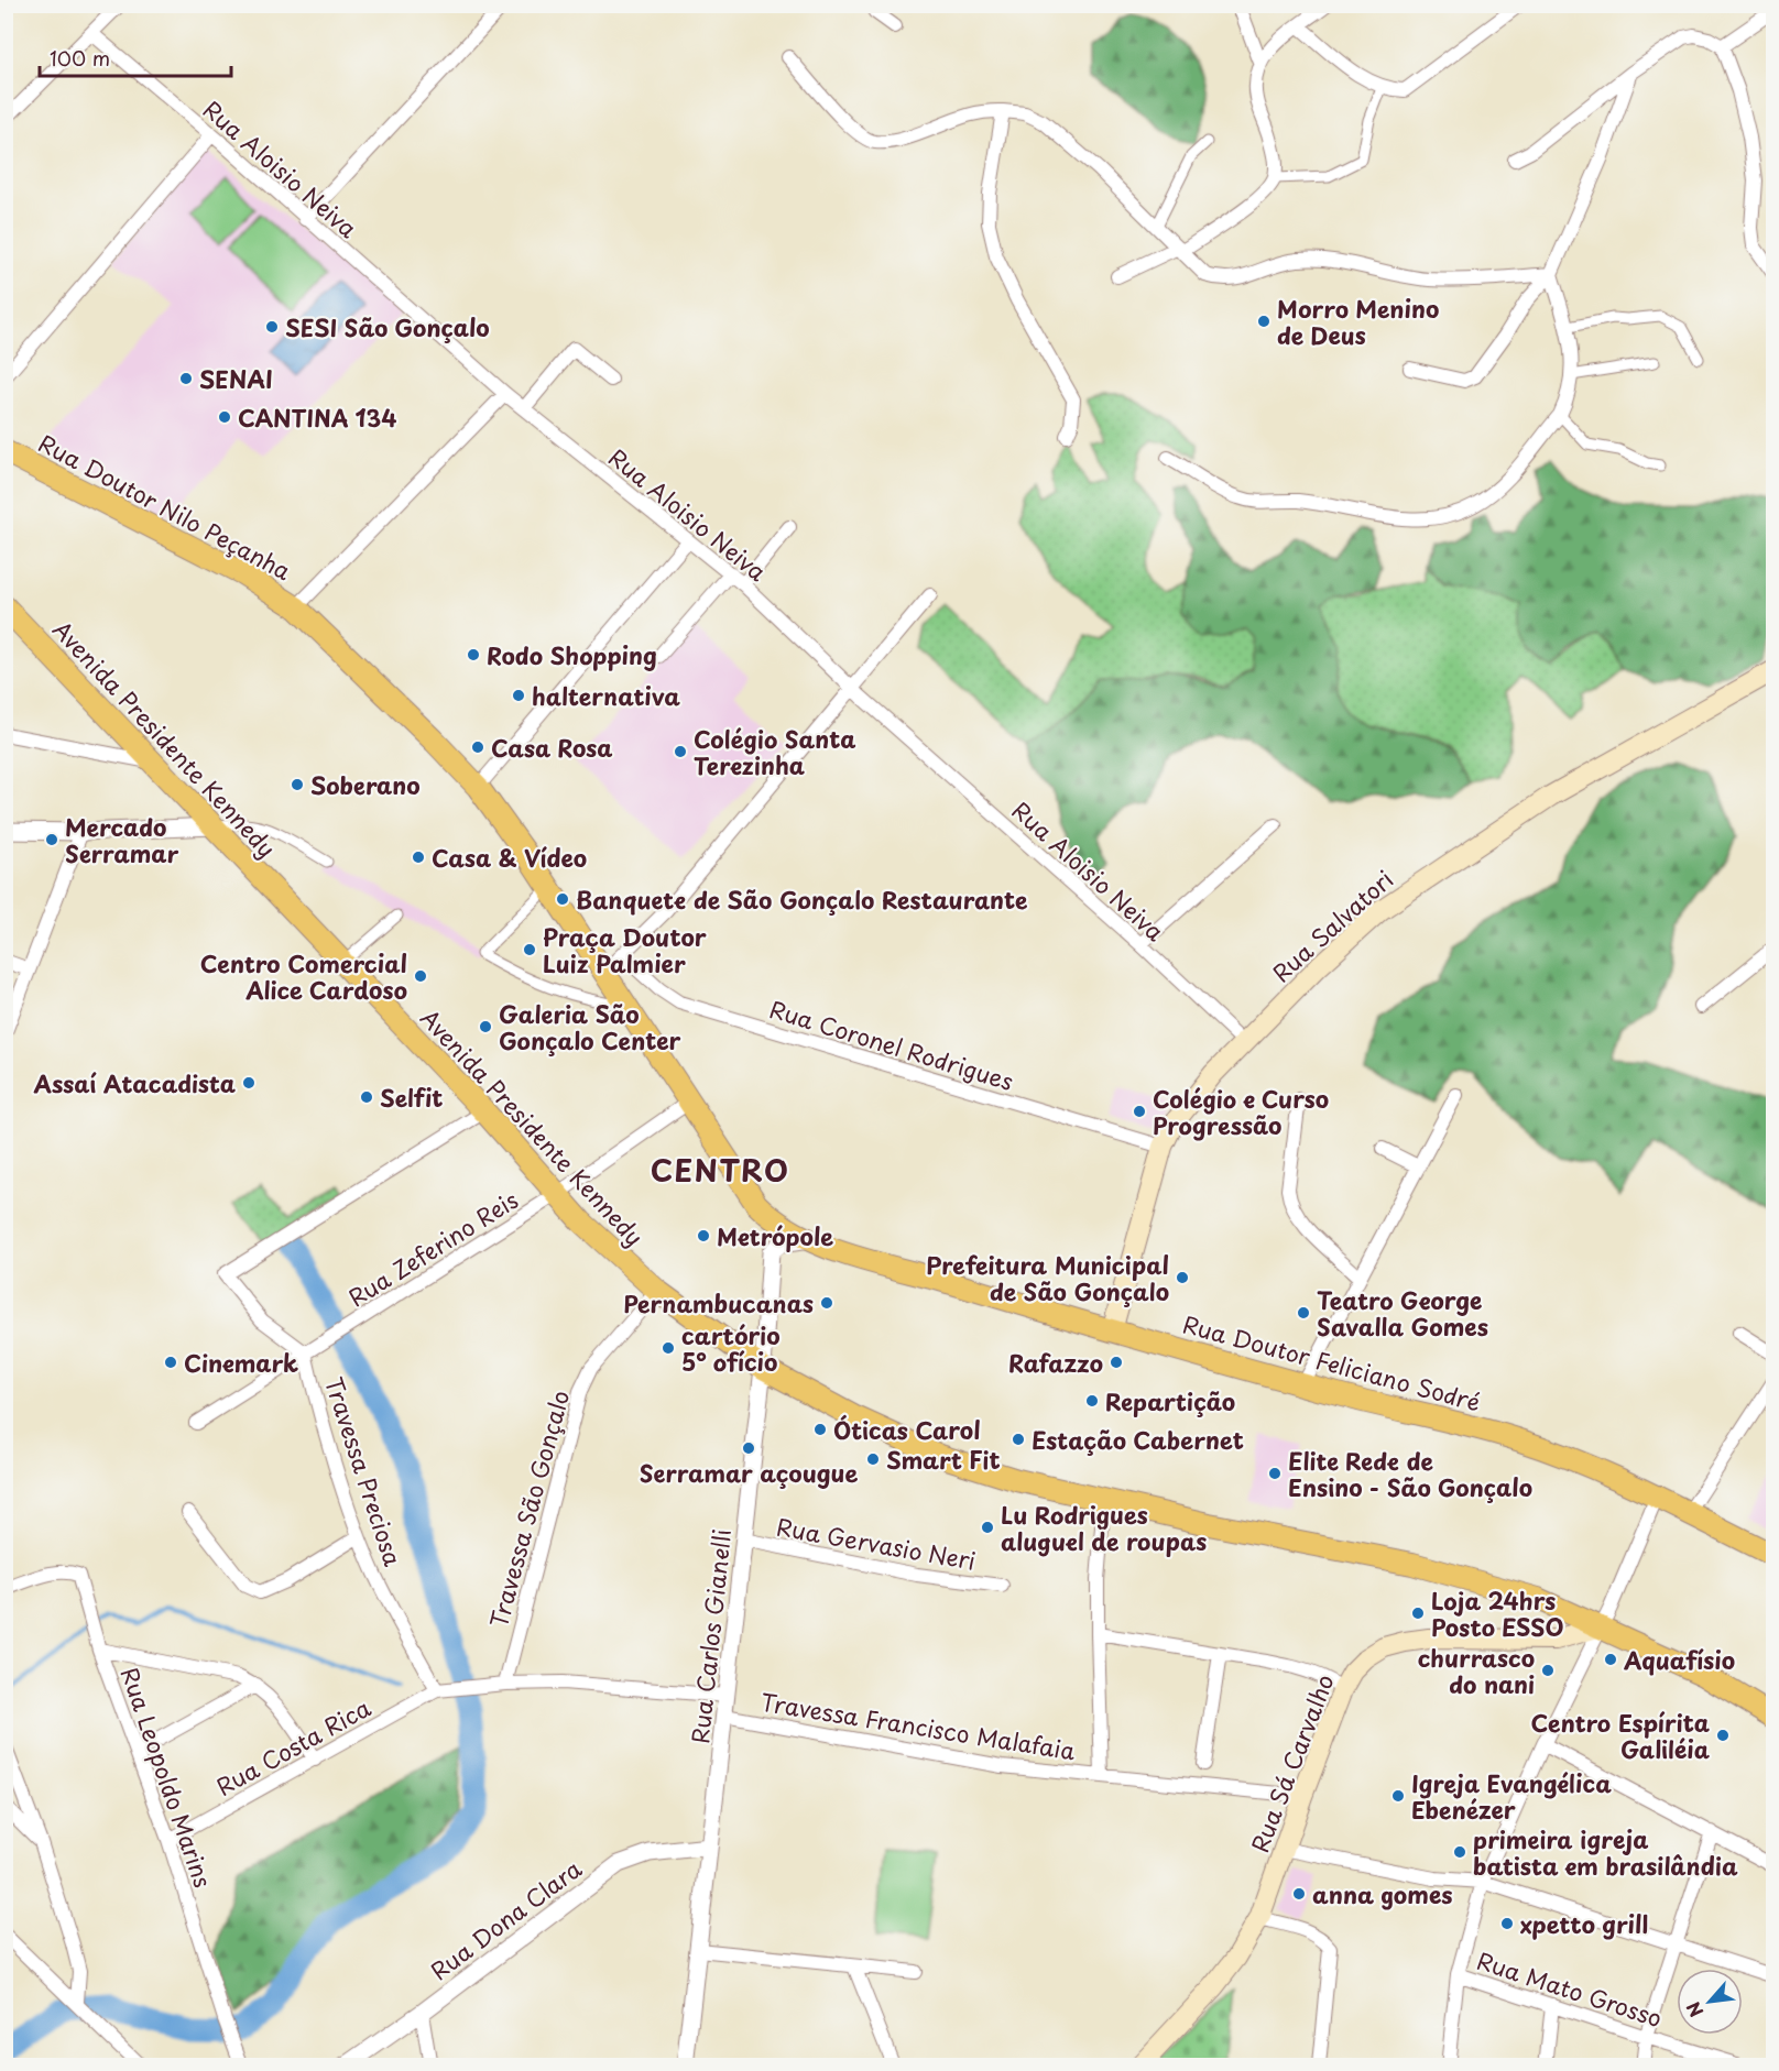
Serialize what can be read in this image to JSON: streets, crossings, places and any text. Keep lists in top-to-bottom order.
{
  "streets": {
    "main road": [
      "Rua Doutor Nilo Peçanha",
      "Avenida Presidente Kennedy",
      "Rua Salvatori",
      "Rua Doutor Feliciano Sodré",
      "Rua Sá Carvalho"
    ],
    "street": [
      "Rua Aloisio Neiva",
      "Rua Coronel Rodrigues",
      "Rua Zeferino Reis",
      "Travessa Preciosa",
      "Travessa São Gonçalo",
      "Rua Gervasio Neri",
      "Rua Carlos Gianelli",
      "Travessa Francisco Malafaia",
      "Rua Costa Rica",
      "Rua Leopoldo Marins",
      "Rua Dona Clara",
      "Rua Mato Grosso"
    ]
  },
  "crossings": [
    ["Rua Aloisio Neiva", "Rua Salvatori"],
    ["Rua Doutor Nilo Peçanha", "Rua Doutor Feliciano Sodré"],
    ["Avenida Presidente Kennedy", "Rua Zeferino Reis"],
    ["Avenida Presidente Kennedy", "Travessa Preciosa"],
    ["Avenida Presidente Kennedy", "Travessa São Gonçalo"],
    ["Avenida Presidente Kennedy", "Rua Carlos Gianelli"],
    ["Avenida Presidente Kennedy", "Rua Sá Carvalho"],
    ["Rua Salvatori", "Rua Coronel Rodrigues"],
    ["Rua Salvatori", "Rua Doutor Feliciano Sodré"],
    ["Rua Zeferino Reis", "Rua Doutor Feliciano Sodré"],
    ["Rua Zeferino Reis", "Travessa Preciosa"],
    ["Rua Doutor Feliciano Sodré", "Rua Carlos Gianelli"],
    ["Travessa Preciosa", "Rua Costa Rica"],
    ["Rua Gervasio Neri", "Rua Carlos Gianelli"],
    ["Rua Carlos Gianelli", "Travessa Francisco Malafaia"],
    ["Rua Carlos Gianelli", "Rua Dona Clara"],
    ["Travessa Francisco Malafaia", "Rua Sá Carvalho"],
    ["Rua Costa Rica", "Rua Leopoldo Marins"]
  ],
  "districts": ["CENTRO"],
  "places": [
    "Morro Menino de Deus",
    "SESI São Gonçalo",
    "SENAI",
    "CANTINA 134",
    "Rodo Shopping",
    "halternativa",
    "Casa Rosa",
    "Colégio Santa Terezinha",
    "Soberano",
    "Mercado Serramar",
    "Casa & Vídeo",
    "Banquete de São Gonçalo Restaurante",
    "Praça Doutor Luiz Palmier",
    "Centro Comercial Alice Cardoso",
    "Galeria São Gonçalo Center",
    "Assaí Atacadista",
    "Selfit",
    "Colégio e Curso Progressão",
    "Metrópole",
    "Prefeitura Municipal de São Gonçalo",
    "Pernambucanas",
    "Teatro George Savalla Gomes",
    "cartório 5° ofício",
    "Cinemark",
    "Rafazzo",
    "Repartição",
    "Óticas Carol",
    "Estação Cabernet",
    "Serramar açougue",
    "Smart Fit",
    "Elite Rede de Ensino - São Gonçalo",
    "Lu Rodrigues aluguel de roupas",
    "Loja 24hrs Posto ESSO",
    "Aquafísio",
    "churrasco do nani",
    "Centro Espírita Galiléia",
    "Igreja Evangélica Ebenézer",
    "primeira igreja batista em brasilândia",
    "anna gomes",
    "xpetto grill"
  ],
  "scale_bar": "100 m",
  "north": "bottom left"
}
